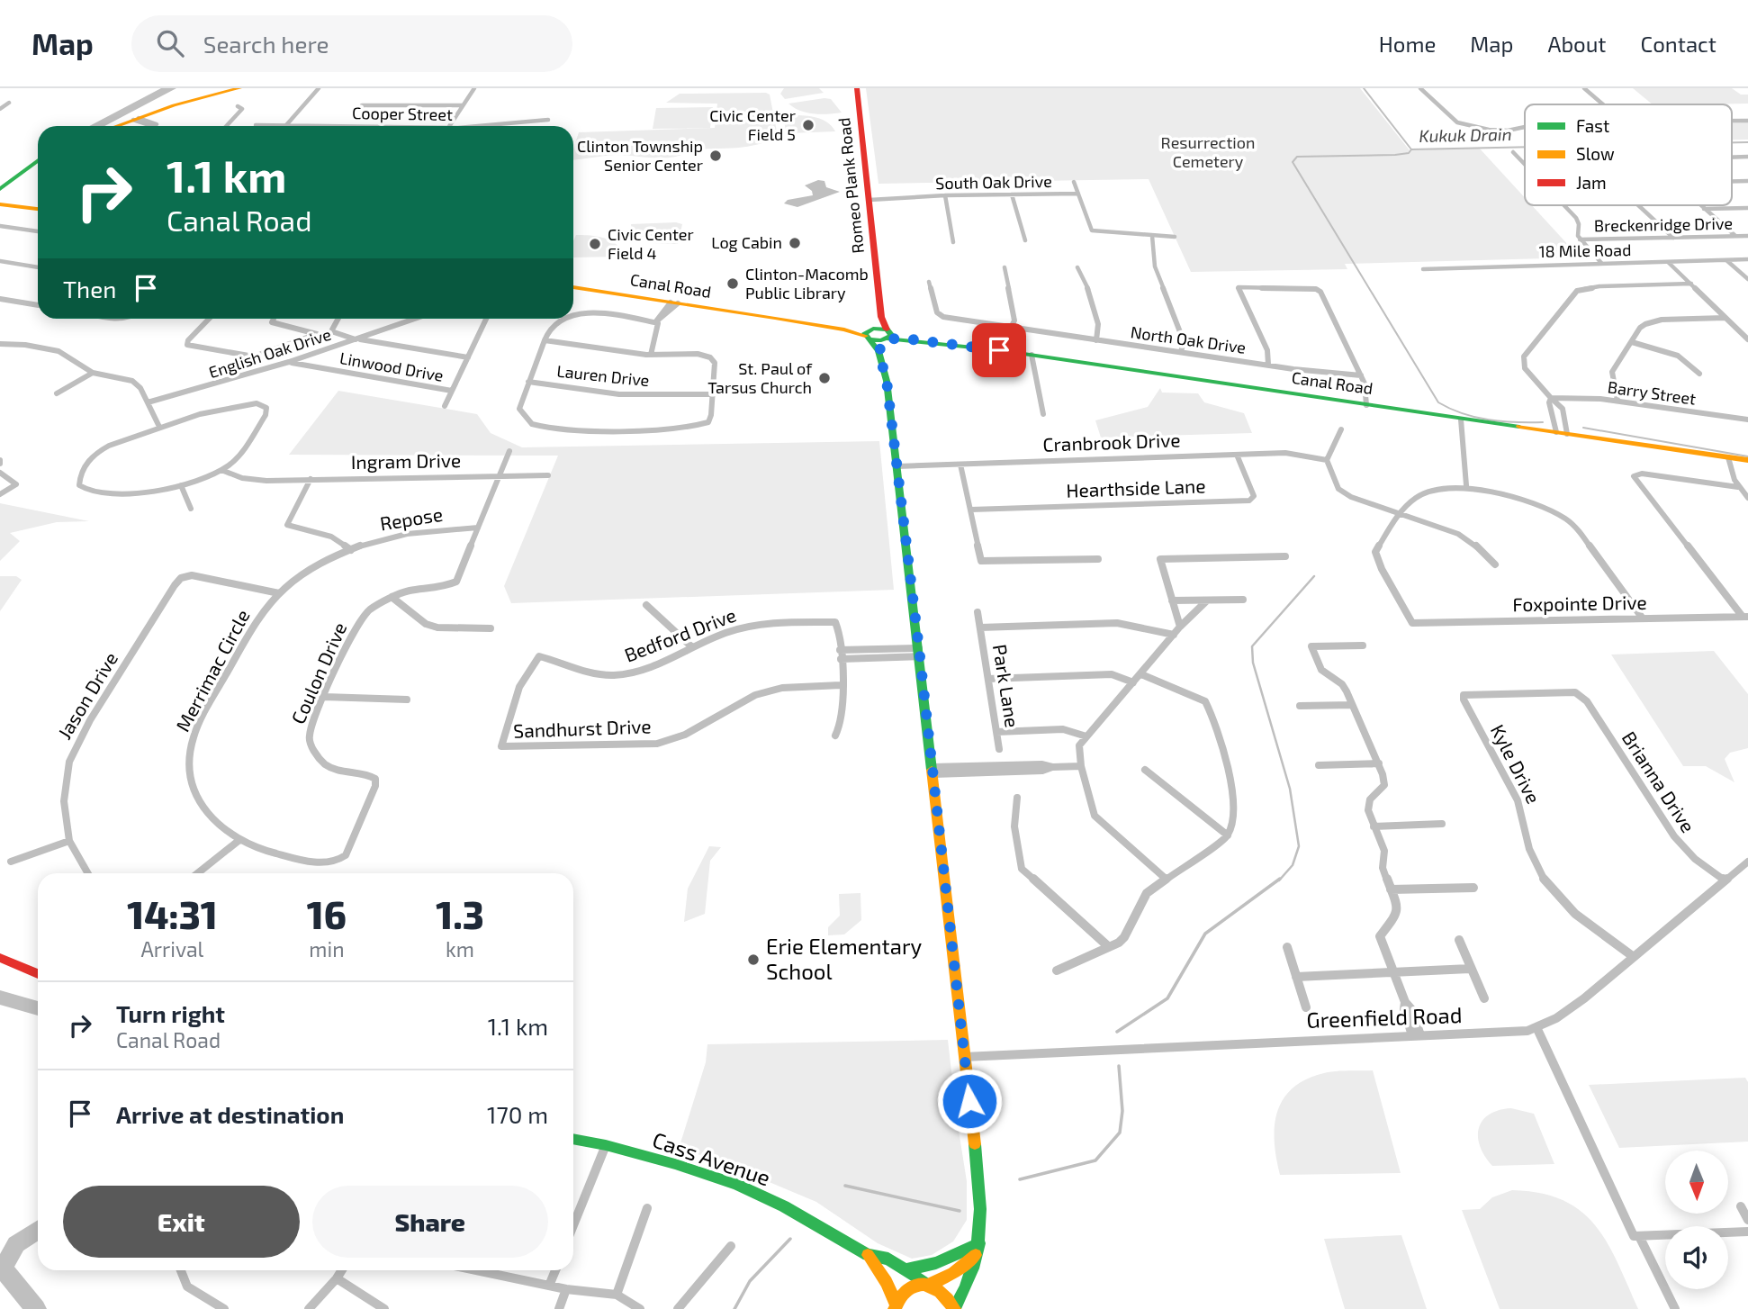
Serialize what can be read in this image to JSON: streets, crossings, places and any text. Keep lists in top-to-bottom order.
{
  "streets": {
    "street": [
      "Cooper Street",
      "South Oak Drive",
      "Romeo Plank Road",
      "Breckenridge Drive",
      "18 Mile Road",
      "Canal Road",
      "North Oak Drive",
      "English Oak Drive",
      "Linwood Drive",
      "Lauren Drive",
      "Barry Street",
      "Cranbrook Drive",
      "Ingram Drive",
      "Hearthside Lane",
      "Repose",
      "Foxpointe Drive",
      "Bedford Drive",
      "Merrimac Circle",
      "Coulon Drive",
      "Park Lane",
      "Jason Drive",
      "Sandhurst Drive",
      "Kyle Drive",
      "Brianna Drive",
      "Greenfield Road",
      "Cass Avenue"
    ]
  },
  "crossings": [
    ["South Oak Drive", "Romeo Plank Road"],
    ["Romeo Plank Road", "Canal Road"],
    ["English Oak Drive", "Linwood Drive"],
    ["Cranbrook Drive", "Hearthside Lane"],
    ["Ingram Drive", "Coulon Drive"],
    ["Repose", "Merrimac Circle"],
    ["Repose", "Coulon Drive"],
    ["Bedford Drive", "Sandhurst Drive"],
    ["Merrimac Circle", "Coulon Drive"],
    ["Merrimac Circle", "Jason Drive"],
    ["Kyle Drive", "Brianna Drive"],
    ["Kyle Drive", "Greenfield Road"],
    ["Brianna Drive", "Greenfield Road"]
  ],
  "water": ["Kukuk Drain"],
  "parks": ["Resurrection Cemetery"],
  "places": [
    "Civic Center Field 5",
    "Clinton Township Senior Center",
    "Log Cabin",
    "Civic Center Field 4",
    "Clinton-Macomb Public Library",
    "St. Paul of Tarsus Church",
    "Erie Elementary School"
  ],
  "legend": ["Fast", "Slow", "Jam"],
  "north": "bottom",
  "page": {
    "header": "Map",
    "search": "Search here",
    "nav": [
      "Home",
      "Map",
      "About",
      "Contact"
    ],
    "turn": ["1.1 km", "Canal Road"],
    "then": "Then",
    "eta": [
      "14:31",
      "Arrival",
      "16",
      "min",
      "1.3",
      "km"
    ],
    "list": [
      {
        "name": "Turn right",
        "note": "Canal Road",
        "value": "1.1 km"
      },
      {
        "name": "Arrive at destination",
        "value": "170 m"
      }
    ],
    "buttons": ["Exit", "Share"]
  }
}
